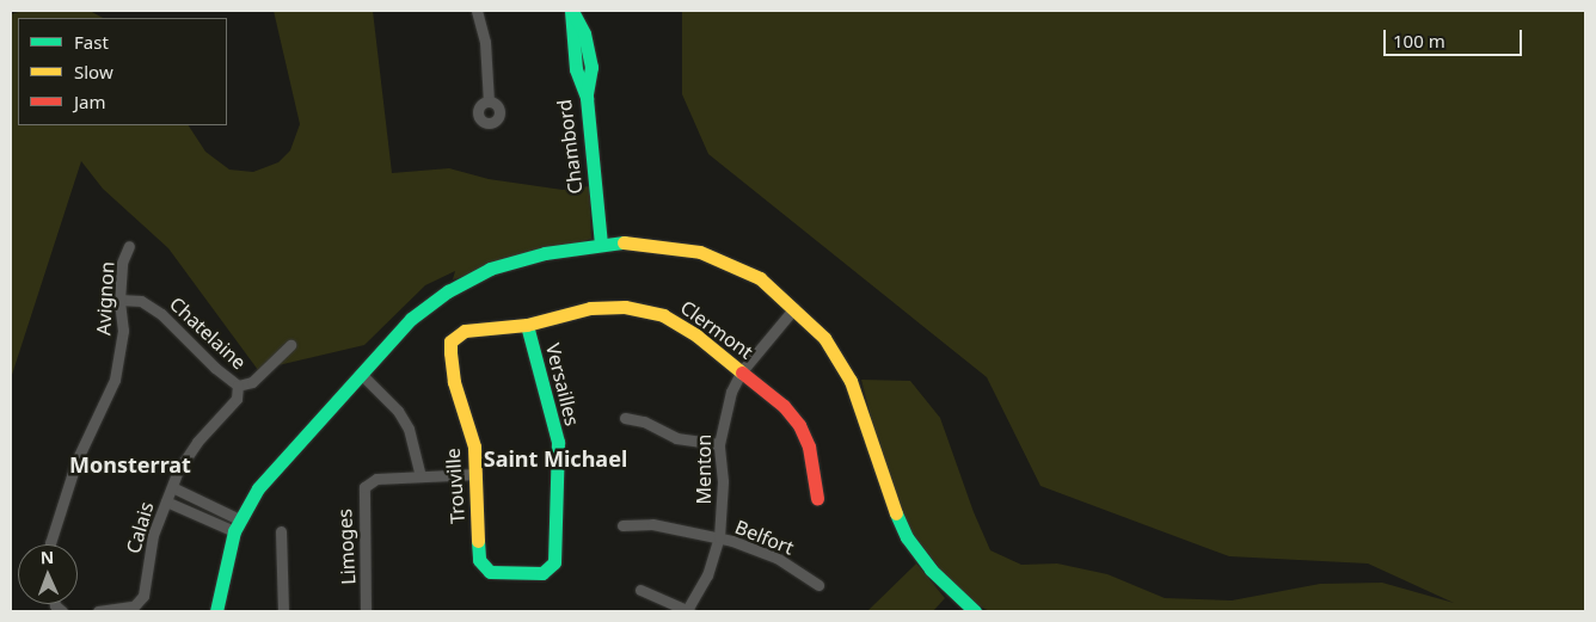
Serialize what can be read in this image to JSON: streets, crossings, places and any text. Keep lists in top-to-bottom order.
{
  "streets": {
    "street": [
      "Chambord",
      "Avignon",
      "Clermont",
      "Chatelaine",
      "Versailles",
      "Menton",
      "Trouville",
      "Calais",
      "Belfort",
      "Limoges"
    ]
  },
  "crossings": [
    ["Avignon", "Chatelaine"],
    ["Clermont", "Versailles"],
    ["Clermont", "Menton"],
    ["Clermont", "Trouville"],
    ["Chatelaine", "Calais"],
    ["Versailles", "Trouville"],
    ["Menton", "Belfort"]
  ],
  "districts": ["Saint Michael", "Monsterrat"],
  "legend": ["Fast", "Slow", "Jam"],
  "scale_bar": "100 m",
  "north": "top"
}
